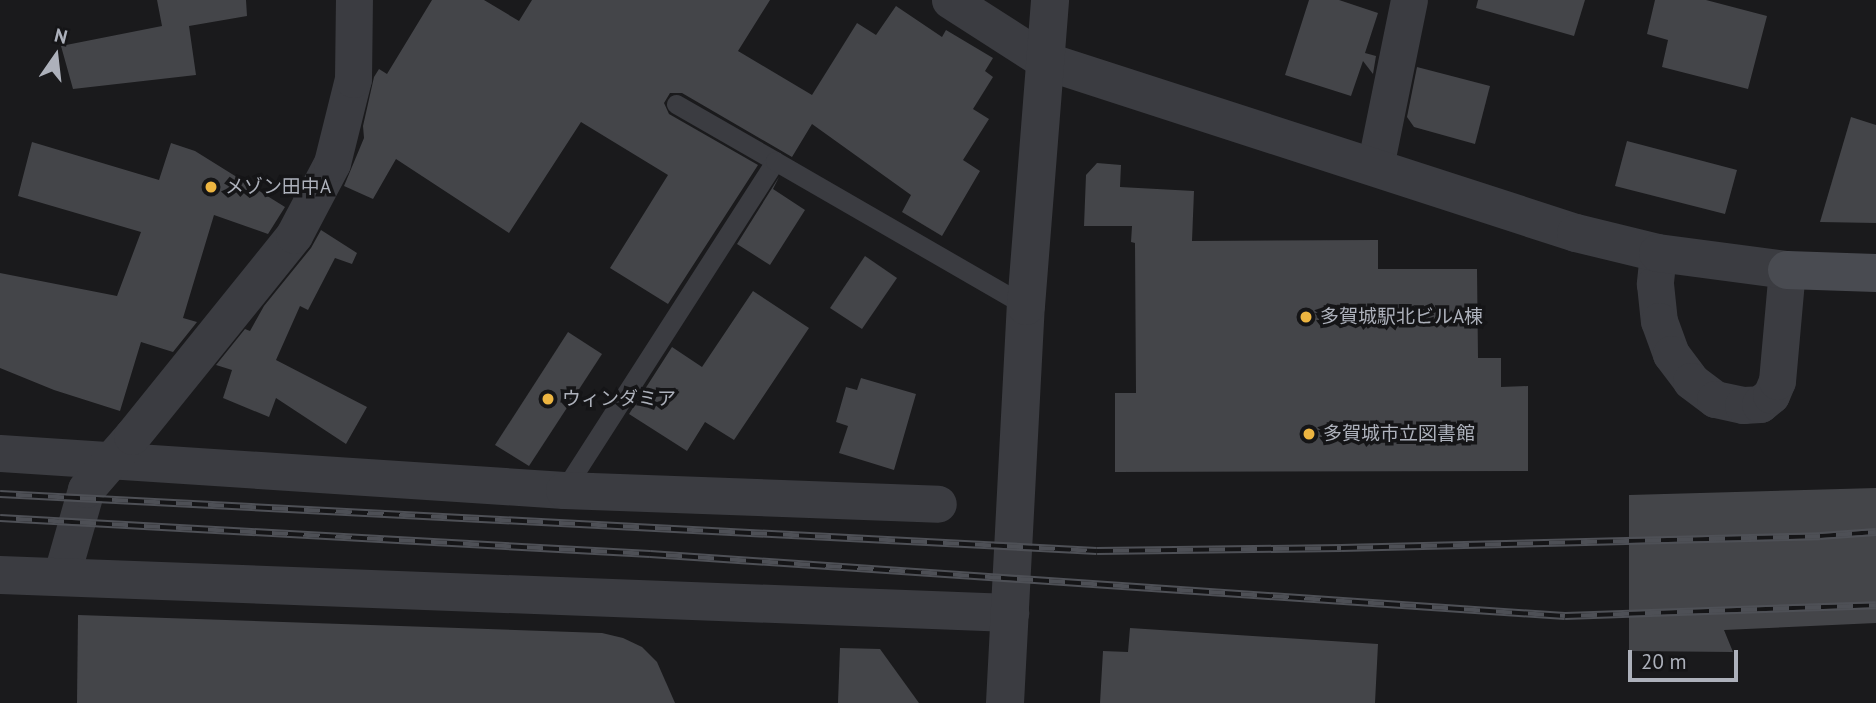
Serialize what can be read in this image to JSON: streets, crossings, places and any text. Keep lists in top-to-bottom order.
{
  "places": [
    "メゾン田中A",
    "多賀城駅北ビルA棟",
    "ウィンダミア",
    "多賀城市立図書館"
  ],
  "scale_bar": "20 m",
  "north": "top"
}
